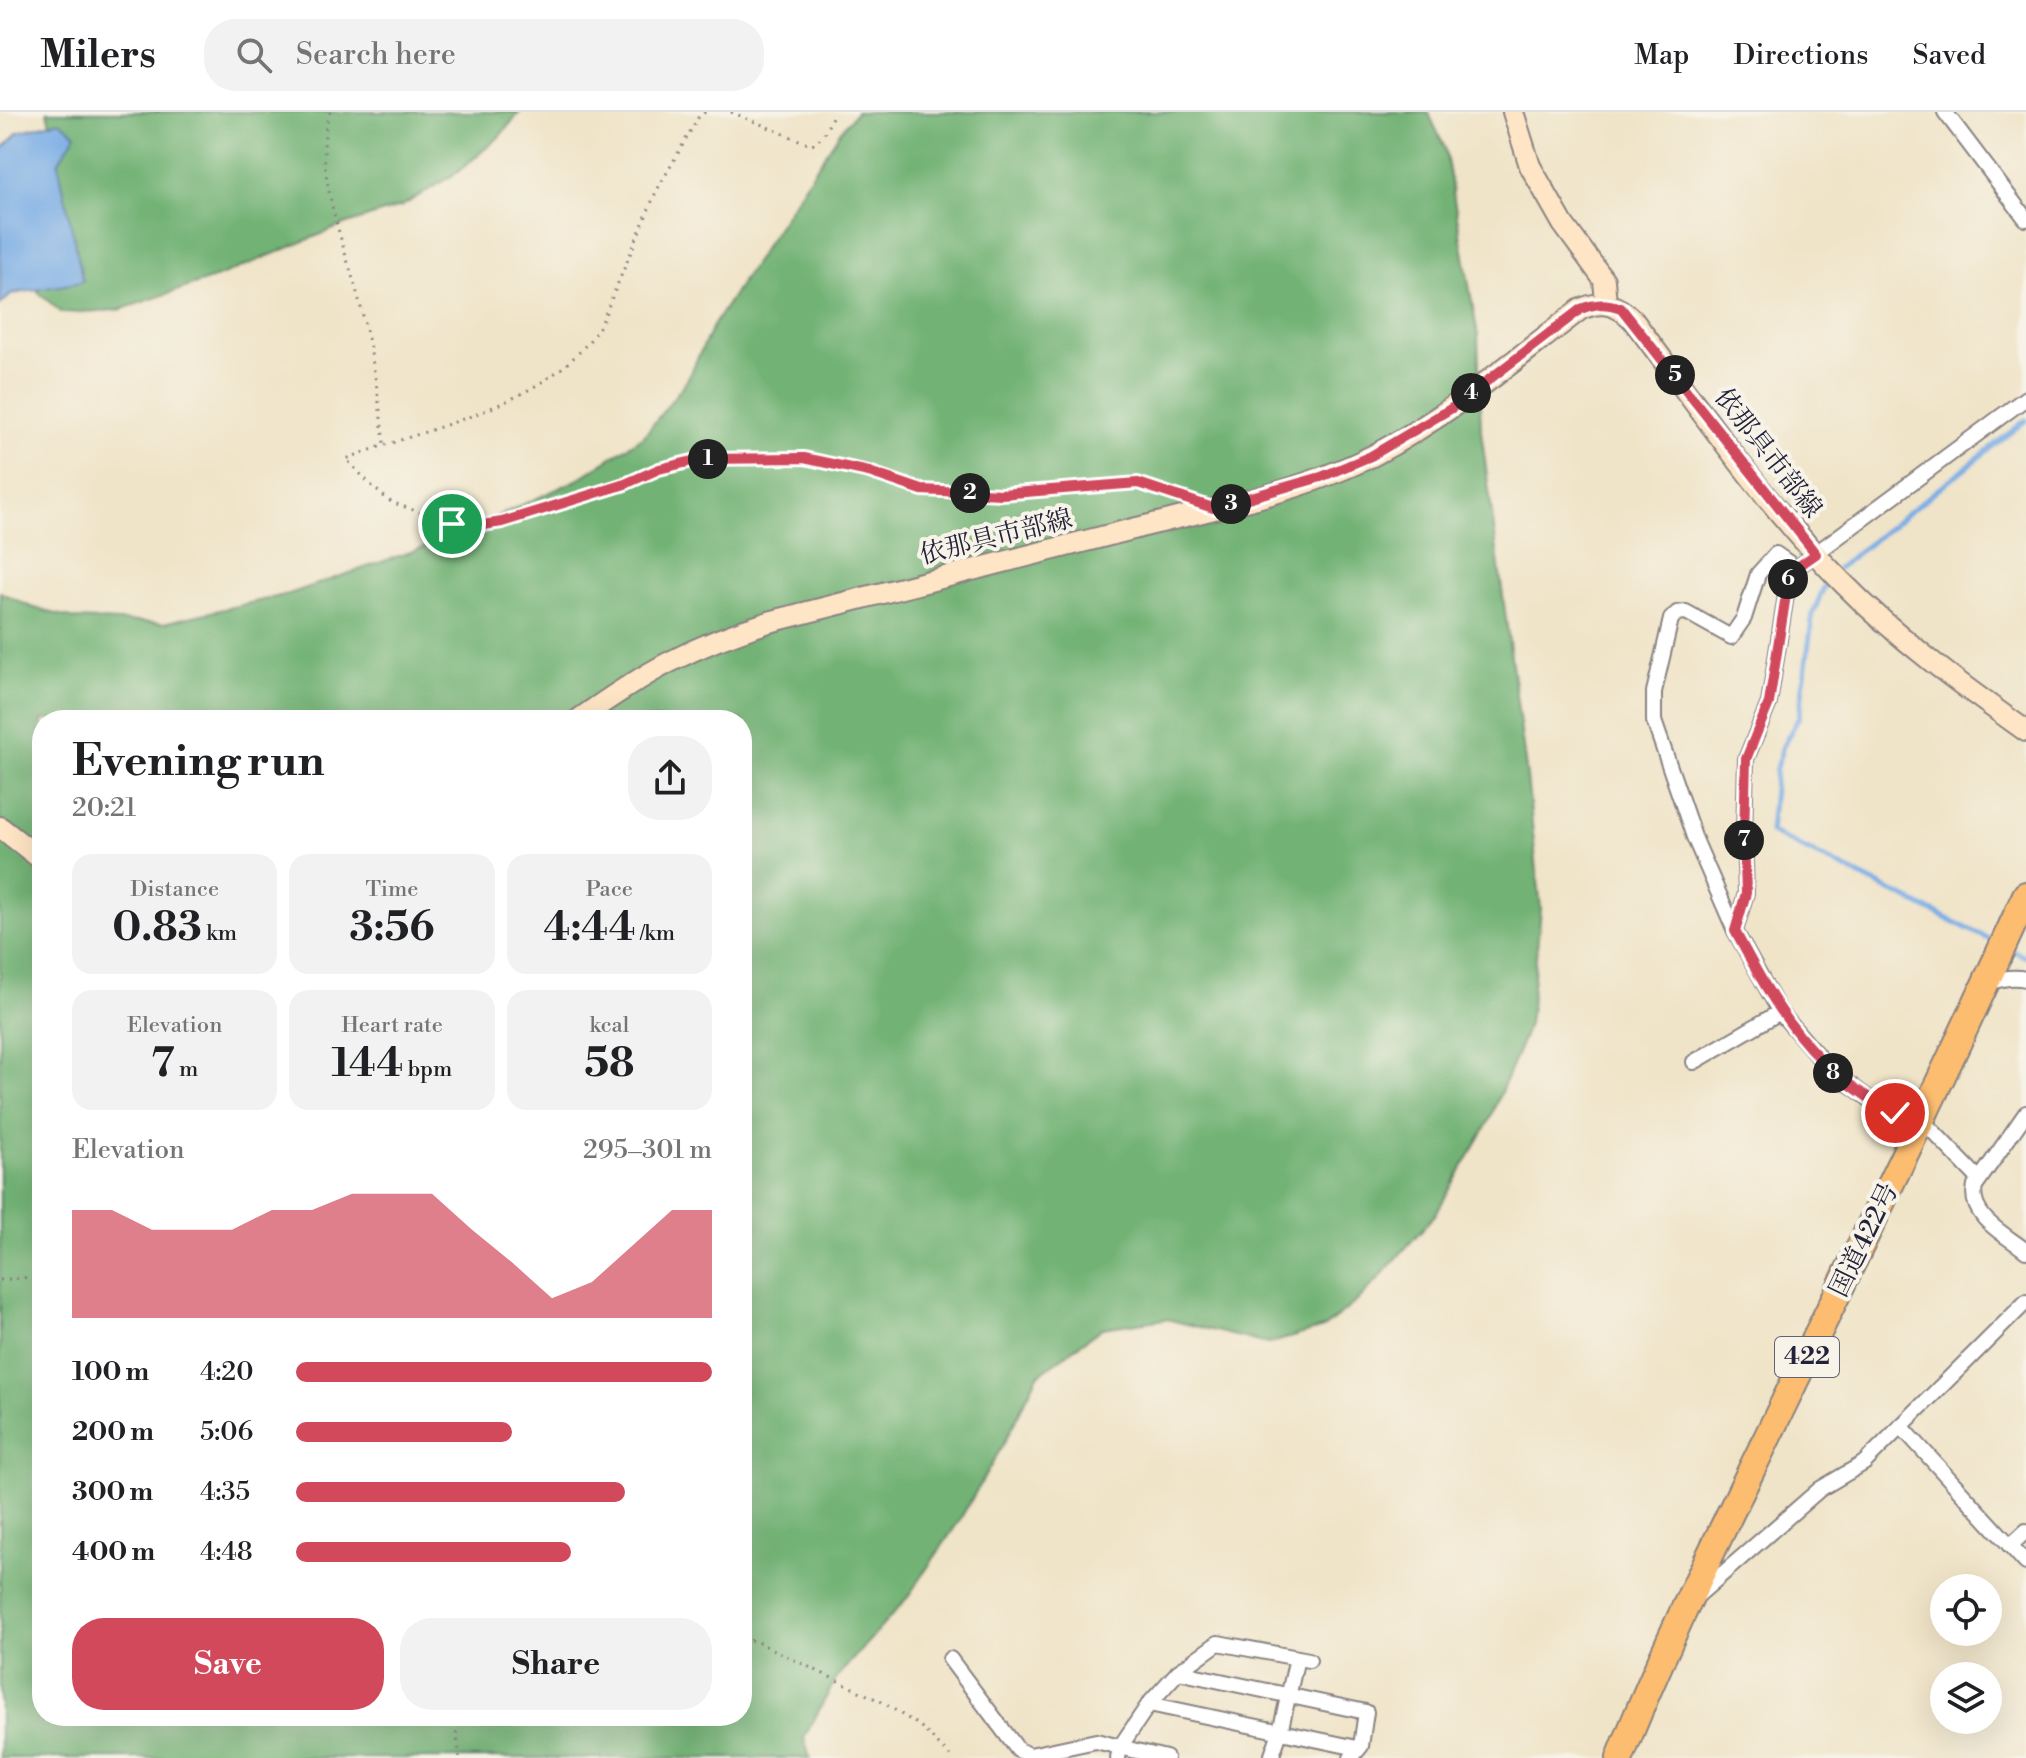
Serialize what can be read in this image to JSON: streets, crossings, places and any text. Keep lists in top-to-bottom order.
{
  "streets": {
    "highway": ["国道422号", "422"],
    "main road": ["依那具市部線"]
  },
  "page": {
    "header": "Milers",
    "search": "Search here",
    "nav": ["Map", "Directions", "Saved"],
    "pins": [
      "5",
      "4",
      "1",
      "2",
      "3",
      "6",
      "7",
      "8"
    ],
    "heading": ["Evening run", "20:21"],
    "stats": [
      ["Distance", "0.83 km"],
      ["Time", "3:56"],
      ["Pace", "4:44 /km"],
      ["Elevation", "7 m"],
      ["Heart rate", "144 bpm"],
      ["kcal", "58"]
    ],
    "chart": ["Elevation", "295–301 m"],
    "list": [
      {
        "name": "100 m",
        "note": "4:20"
      },
      {
        "name": "200 m",
        "note": "5:06"
      },
      {
        "name": "300 m",
        "note": "4:35"
      },
      {
        "name": "400 m",
        "note": "4:48"
      }
    ],
    "buttons": ["Save", "Share"]
  }
}
